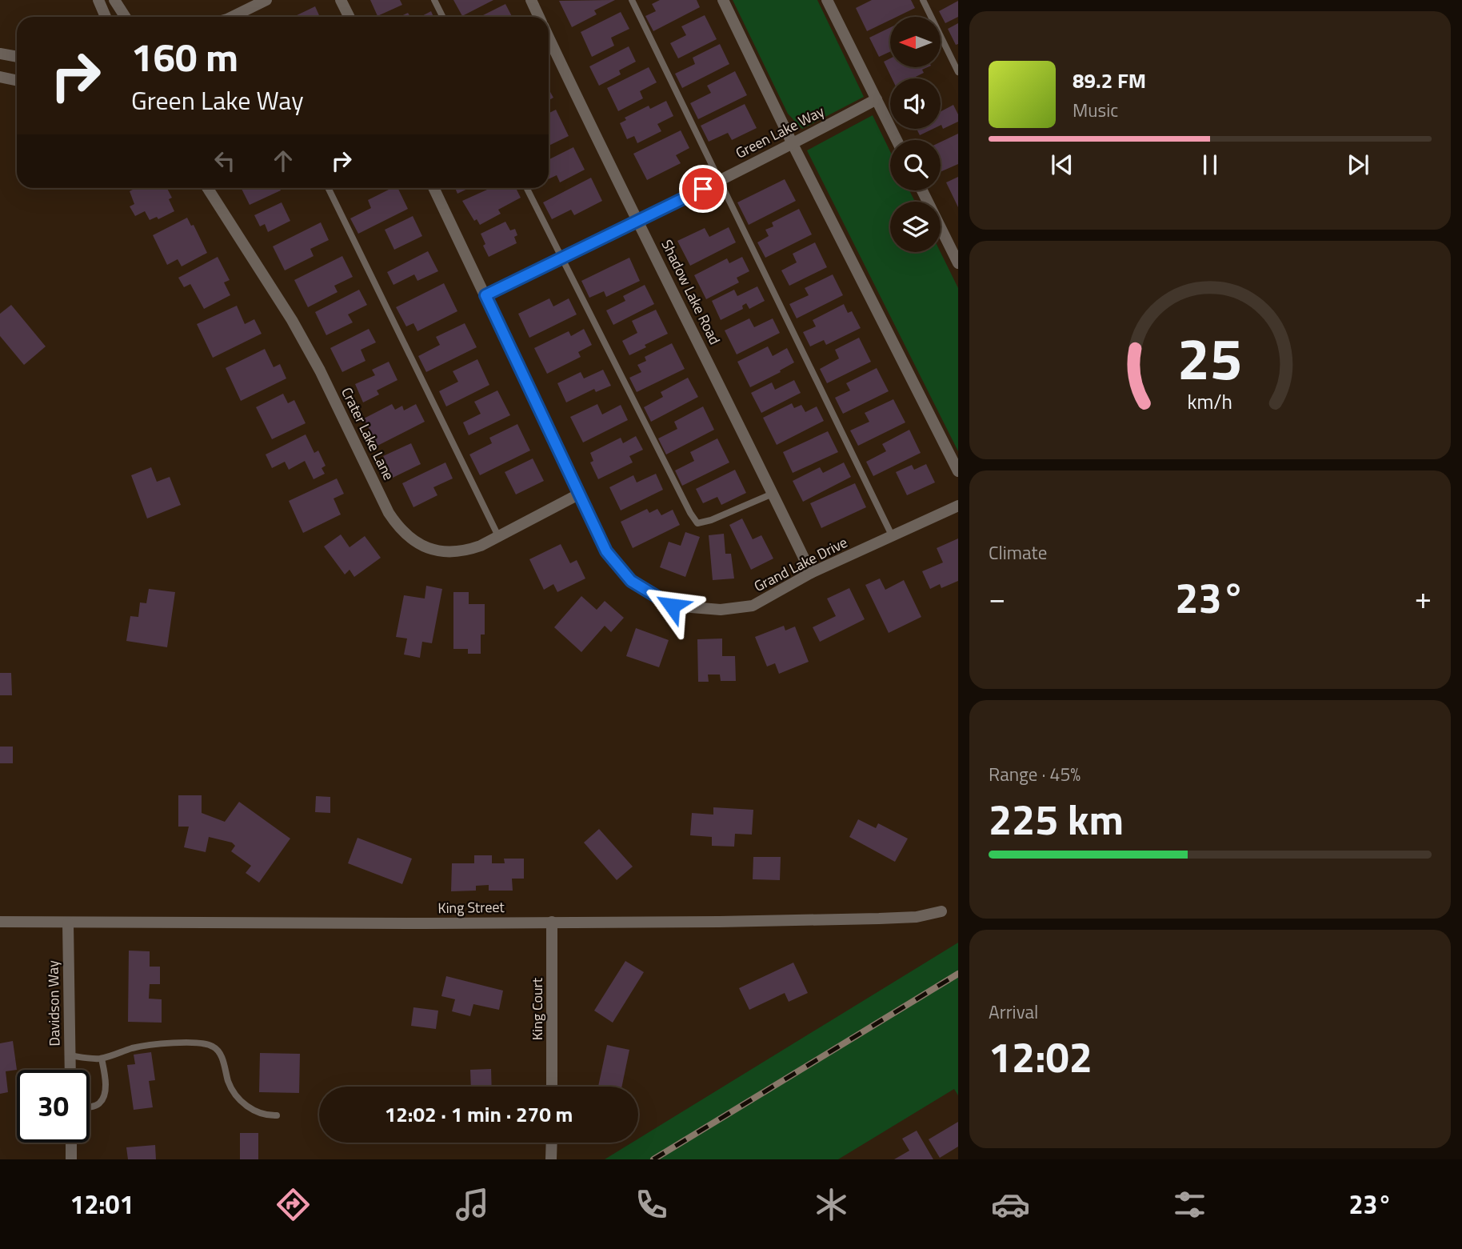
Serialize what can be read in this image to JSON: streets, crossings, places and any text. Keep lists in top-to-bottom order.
{
  "streets": {
    "street": [
      "Green Lake Way",
      "Shadow Lake Road",
      "Crater Lake Lane",
      "Grand Lake Drive",
      "King Street",
      "Davidson Way",
      "King Court"
    ]
  },
  "crossings": [
    ["Green Lake Way", "Shadow Lake Road"],
    ["Green Lake Way", "Grand Lake Drive"],
    ["Shadow Lake Road", "Grand Lake Drive"],
    ["Crater Lake Lane", "Grand Lake Drive"],
    ["King Street", "Davidson Way"],
    ["King Street", "King Court"]
  ],
  "north": "left",
  "page": {
    "turn": ["160 m", "Green Lake Way"],
    "song": ["89.2 FM", "Music"],
    "tile": [
      "Climate",
      ["Range · 45%", "225 km"],
      ["Arrival", "12:02"]
    ],
    "heat": ["−", "23°", "+"],
    "limit": "30",
    "trip": "12:02 · 1 min · 270 m",
    "tabs": ["12:01", "23°"],
    "gauge": ["25", "km/h"]
  }
}
